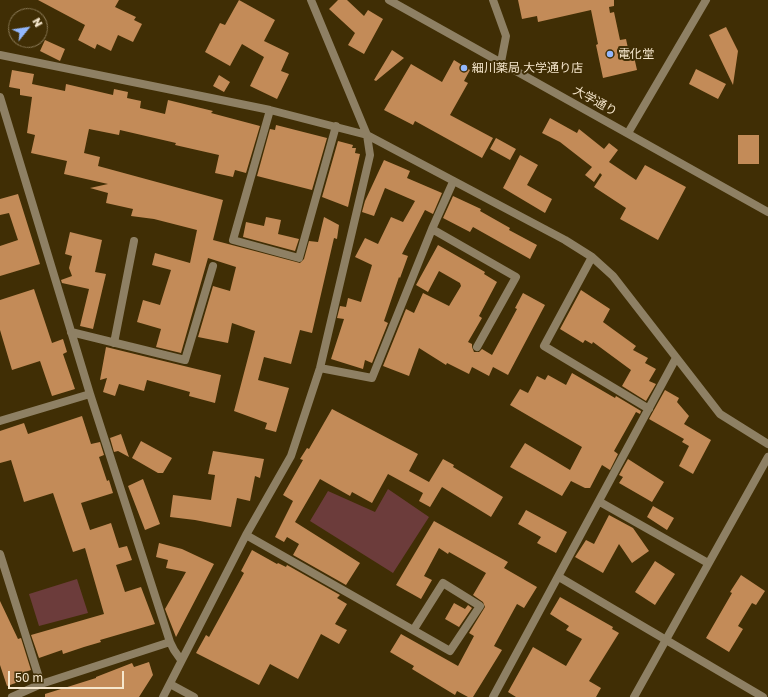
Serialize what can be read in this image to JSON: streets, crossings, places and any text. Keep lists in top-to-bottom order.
{
  "streets": {
    "street": ["大学通り"]
  },
  "places": ["電化堂", "細川薬局 大学通り店"],
  "scale_bar": "50 m",
  "north": "top right"
}
